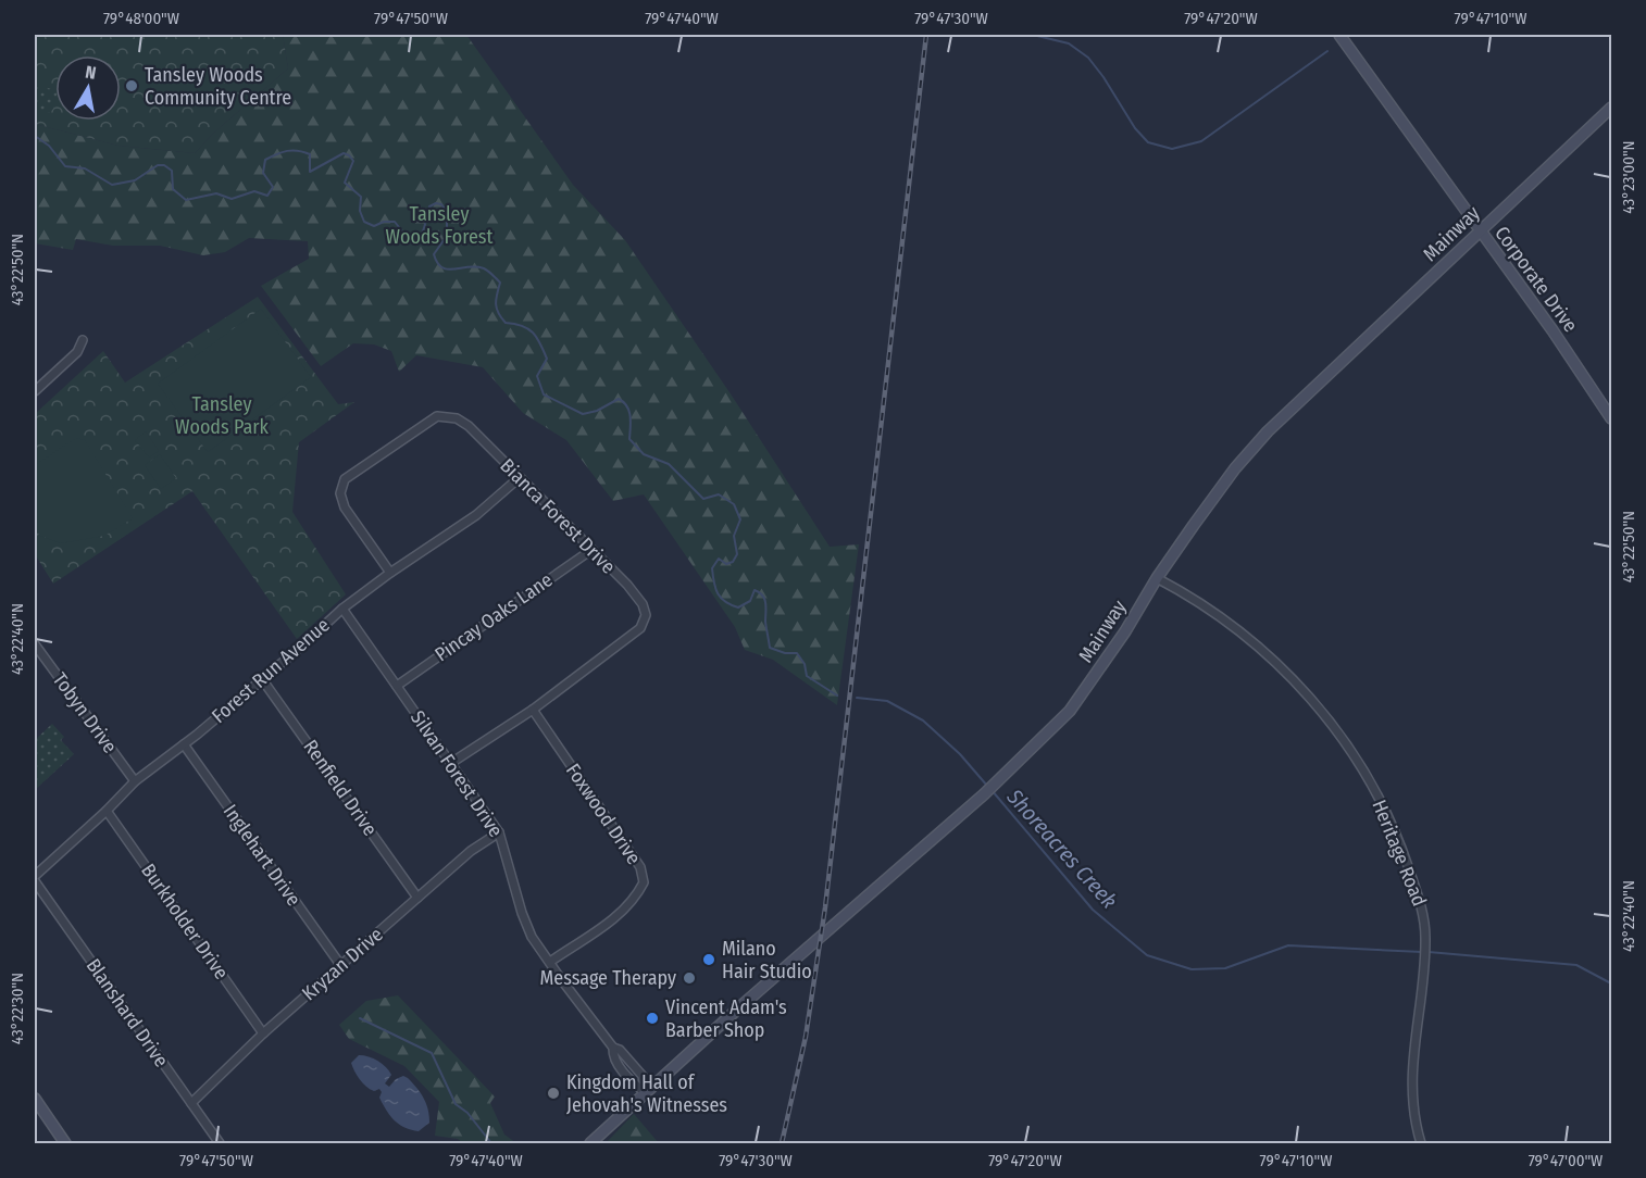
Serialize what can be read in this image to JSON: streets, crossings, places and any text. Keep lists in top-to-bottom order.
{
  "streets": {
    "street": [
      "Mainway",
      "Corporate Drive",
      "Bianca Forest Drive",
      "Pincay Oaks Lane",
      "Forest Run Avenue",
      "Tobyn Drive",
      "Silvan Forest Drive",
      "Renfield Drive",
      "Foxwood Drive",
      "Heritage Road",
      "Inglehart Drive",
      "Burkholder Drive",
      "Kryzan Drive",
      "Blanshard Drive"
    ]
  },
  "crossings": [
    ["Mainway", "Corporate Drive"],
    ["Mainway", "Silvan Forest Drive"],
    ["Mainway", "Heritage Road"],
    ["Bianca Forest Drive", "Pincay Oaks Lane"],
    ["Bianca Forest Drive", "Forest Run Avenue"],
    ["Bianca Forest Drive", "Silvan Forest Drive"],
    ["Bianca Forest Drive", "Foxwood Drive"],
    ["Pincay Oaks Lane", "Silvan Forest Drive"],
    ["Forest Run Avenue", "Tobyn Drive"],
    ["Forest Run Avenue", "Silvan Forest Drive"],
    ["Forest Run Avenue", "Renfield Drive"],
    ["Forest Run Avenue", "Inglehart Drive"],
    ["Forest Run Avenue", "Burkholder Drive"],
    ["Silvan Forest Drive", "Foxwood Drive"],
    ["Silvan Forest Drive", "Kryzan Drive"],
    ["Renfield Drive", "Kryzan Drive"],
    ["Inglehart Drive", "Kryzan Drive"],
    ["Burkholder Drive", "Kryzan Drive"],
    ["Kryzan Drive", "Blanshard Drive"]
  ],
  "water": ["Shoreacres Creek"],
  "parks": ["Tansley Woods Forest", "Tansley Woods Park"],
  "places": [
    "Tansley Woods Community Centre",
    "Milano Hair Studio",
    "Message Therapy",
    "Vincent Adam's Barber Shop",
    "Kingdom Hall of Jehovah's Witnesses"
  ],
  "north": "top",
  "coordinates": [
    "79°48'00\"W",
    "79°47'50\"W",
    "79°47'40\"W",
    "79°47'30\"W",
    "79°47'20\"W",
    "79°47'10\"W",
    "43°23'00\"N",
    "43°22'50\"N",
    "43°22'40\"N",
    "43°22'30\"N",
    "79°47'00\"W"
  ]
}
